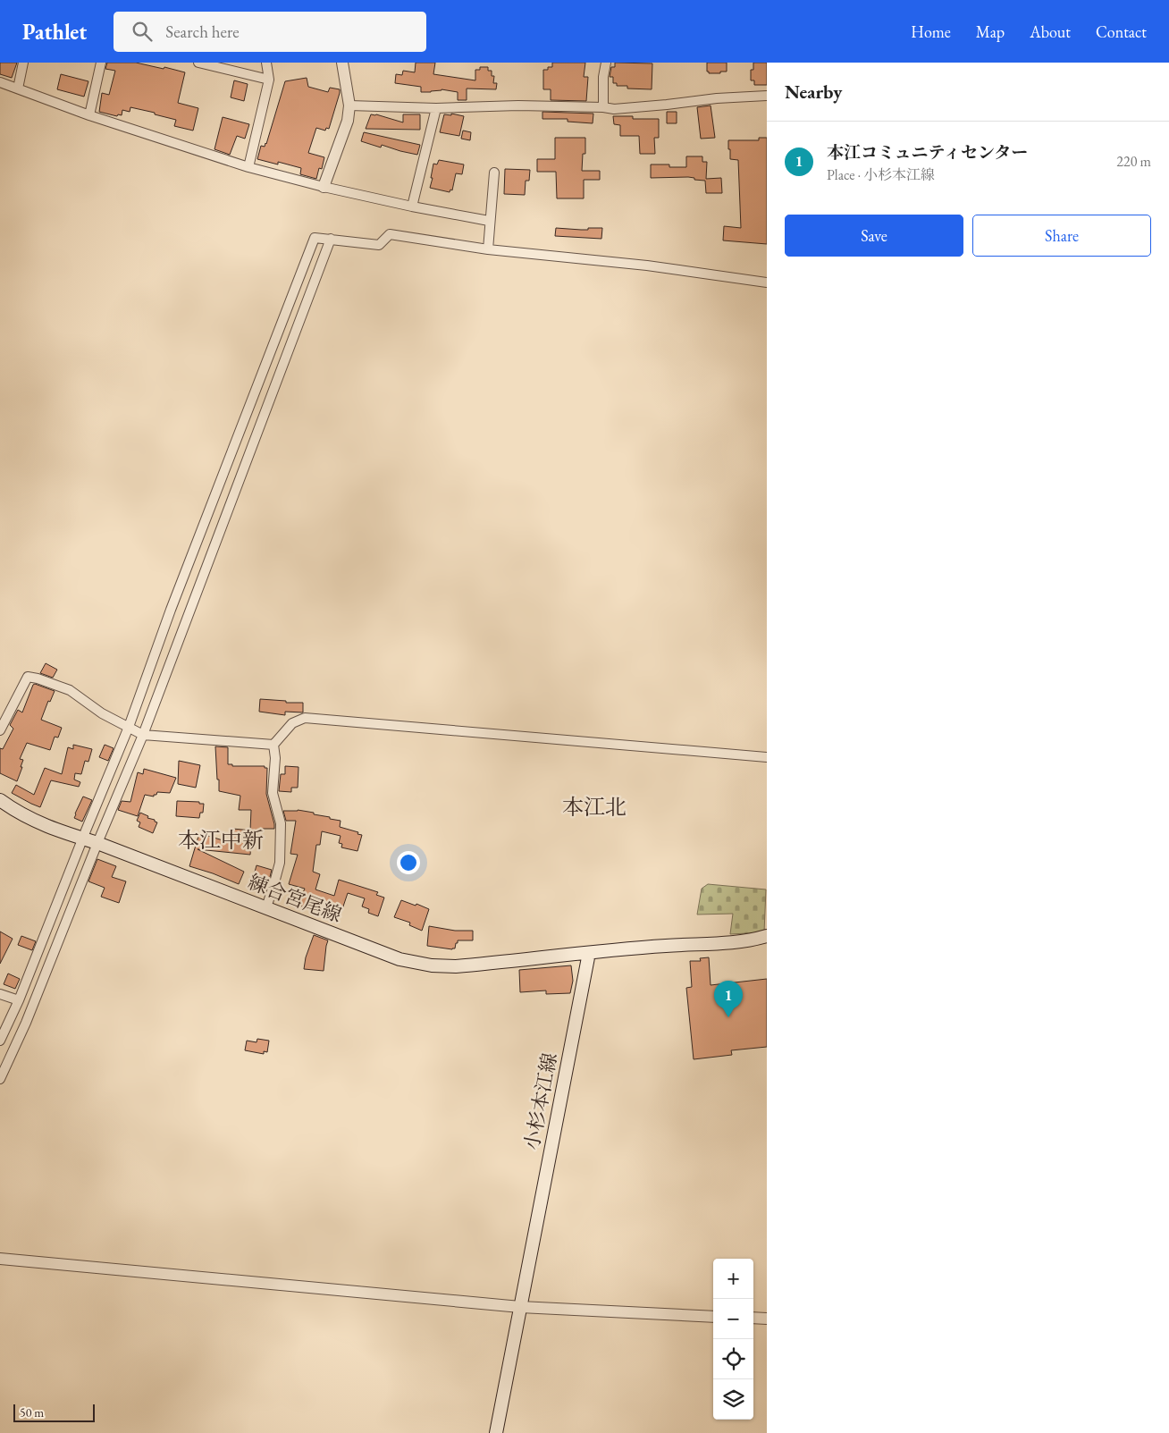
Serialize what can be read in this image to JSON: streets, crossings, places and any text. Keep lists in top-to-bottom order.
{
  "streets": {
    "main road": ["練合宮尾線", "小杉本江線"]
  },
  "crossings": [
    ["練合宮尾線", "小杉本江線"]
  ],
  "districts": ["本江北", "本江中新"],
  "scale_bar": "50 m",
  "page": {
    "header": "Pathlet",
    "search": "Search here",
    "nav": [
      "Home",
      "Map",
      "About",
      "Contact"
    ],
    "heading": "Nearby",
    "list": [
      {
        "mark": "1",
        "name": "本江コミュニティセンター",
        "note": "Place · 小杉本江線",
        "value": "220 m"
      }
    ],
    "buttons": ["Save", "Share"],
    "pins": "1",
    "map_buttons": ["+", "−"],
    "scale": "50 m"
  }
}
